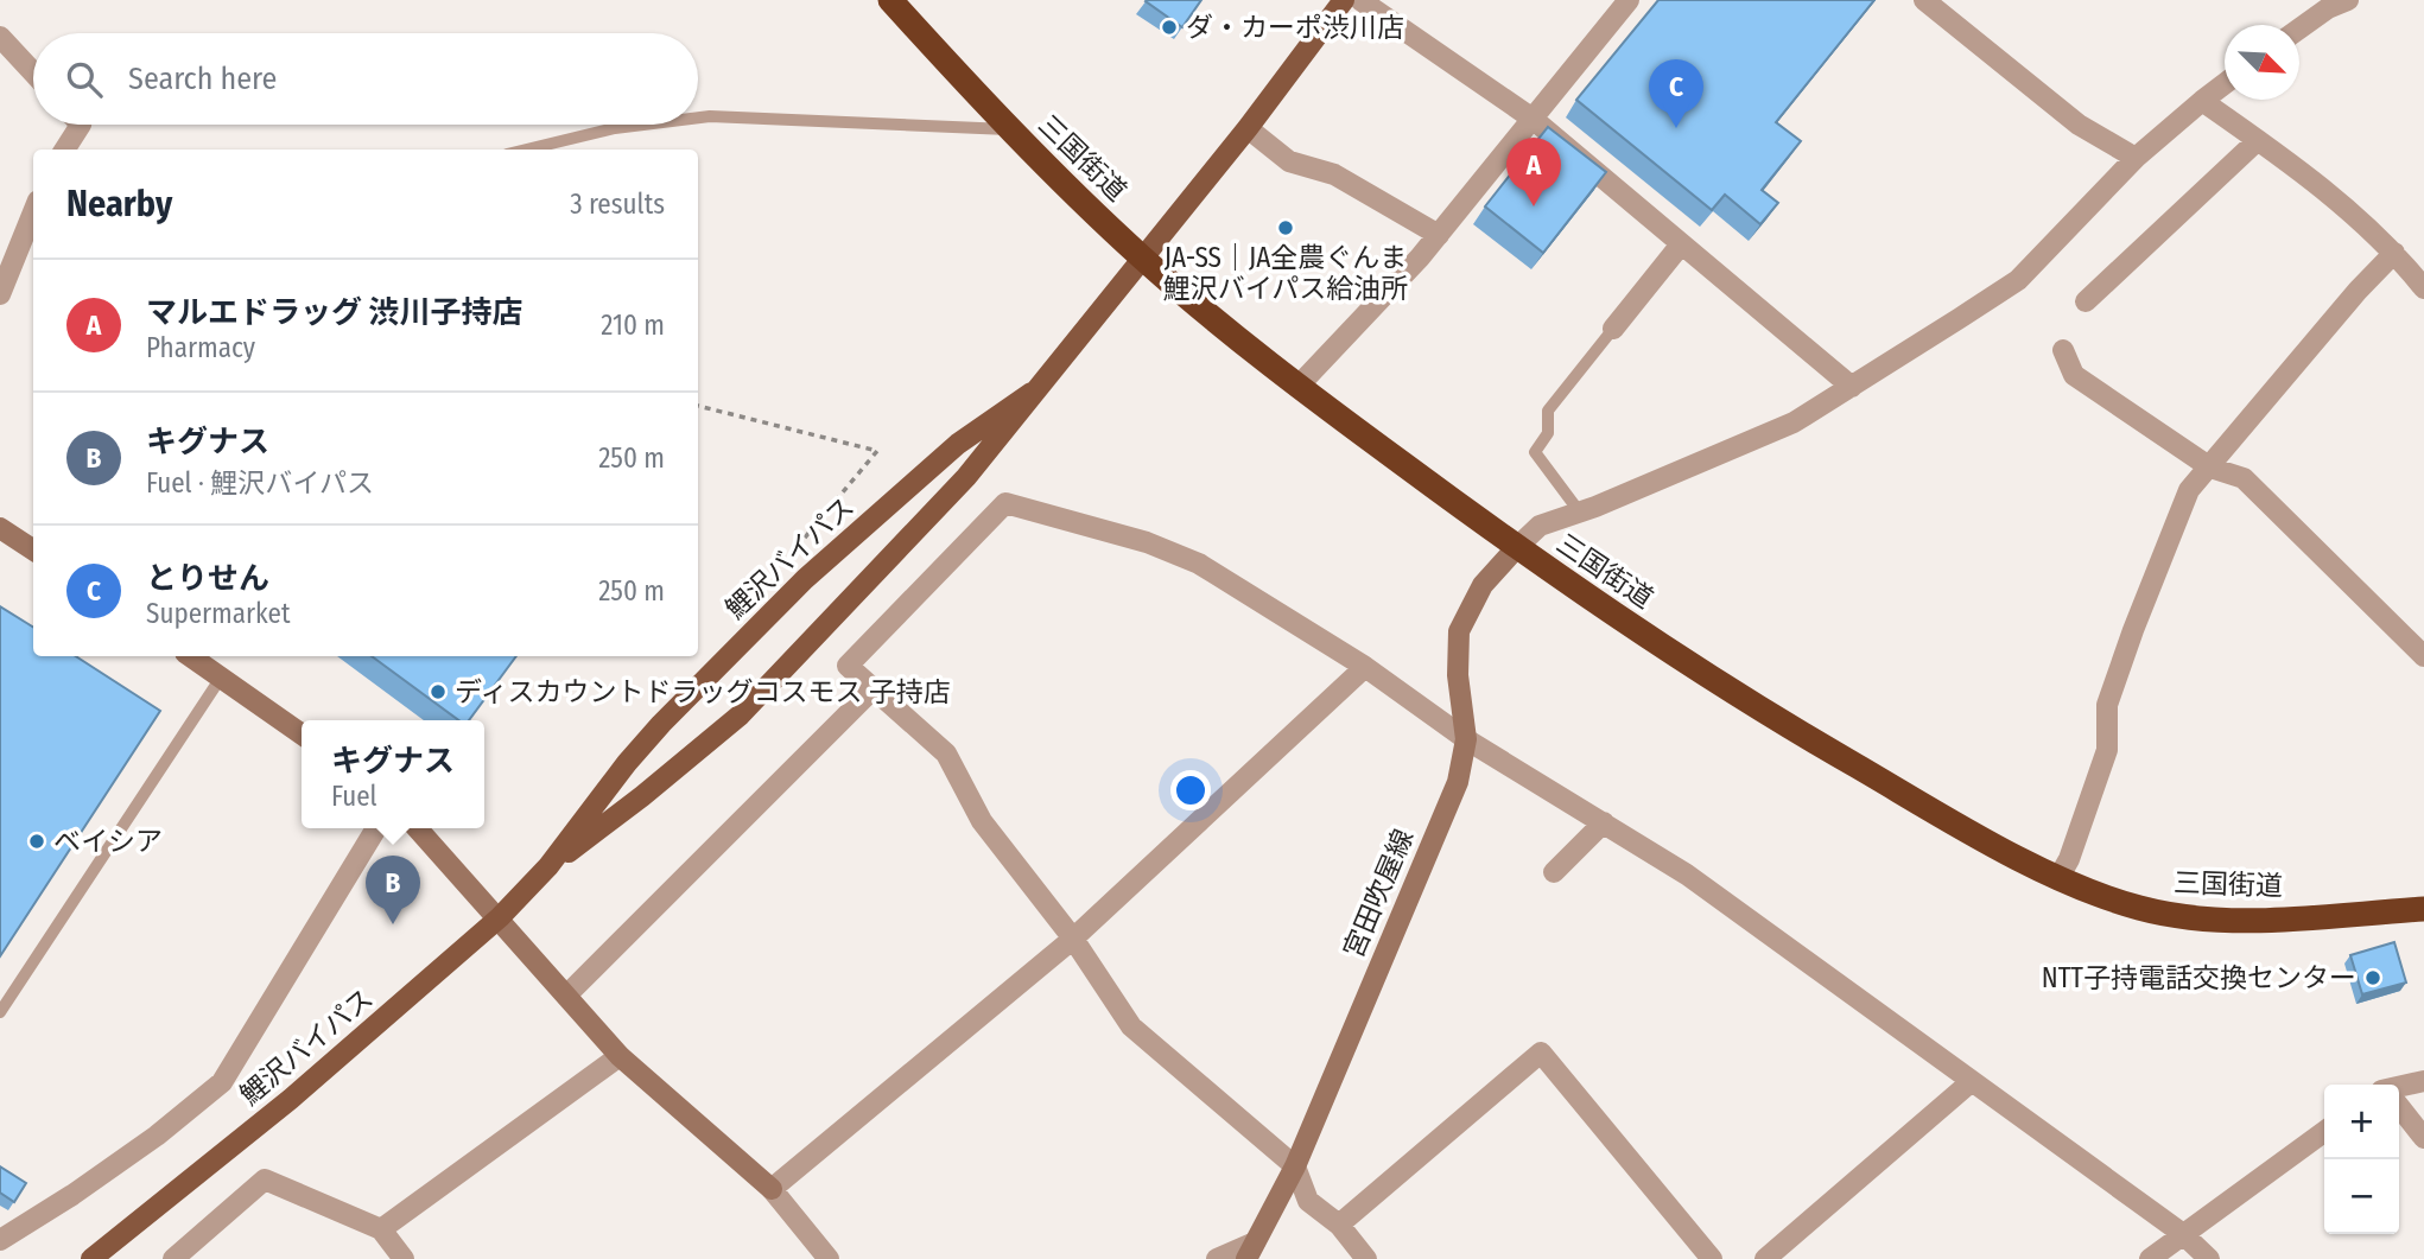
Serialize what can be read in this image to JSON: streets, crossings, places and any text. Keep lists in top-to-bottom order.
{
  "streets": {
    "highway": ["三国街道"],
    "main road": ["鯉沢バイパス", "宮田吹屋線"]
  },
  "crossings": [
    ["三国街道", "鯉沢バイパス"],
    ["三国街道", "宮田吹屋線"]
  ],
  "places": [
    "ダ・カーポ渋川店",
    "JA-SS｜JA全農ぐんま 鯉沢バイパス給油所",
    "ディスカウントドラッグコスモス 子持店",
    "ベイシア",
    "NTT子持電話交換センター"
  ],
  "north": "bottom right",
  "page": {
    "search": "Search here",
    "pins": ["C", "A", "B"],
    "heading": ["Nearby", "3 results"],
    "list": [
      {
        "mark": "A",
        "name": "マルエドラッグ 渋川子持店",
        "note": "Pharmacy",
        "value": "210 m"
      },
      {
        "mark": "B",
        "name": "キグナス",
        "note": "Fuel · 鯉沢バイパス",
        "value": "250 m"
      },
      {
        "mark": "C",
        "name": "とりせん",
        "note": "Supermarket",
        "value": "250 m"
      }
    ],
    "popup": ["キグナス", "Fuel"],
    "map_buttons": ["+", "−"]
  }
}
